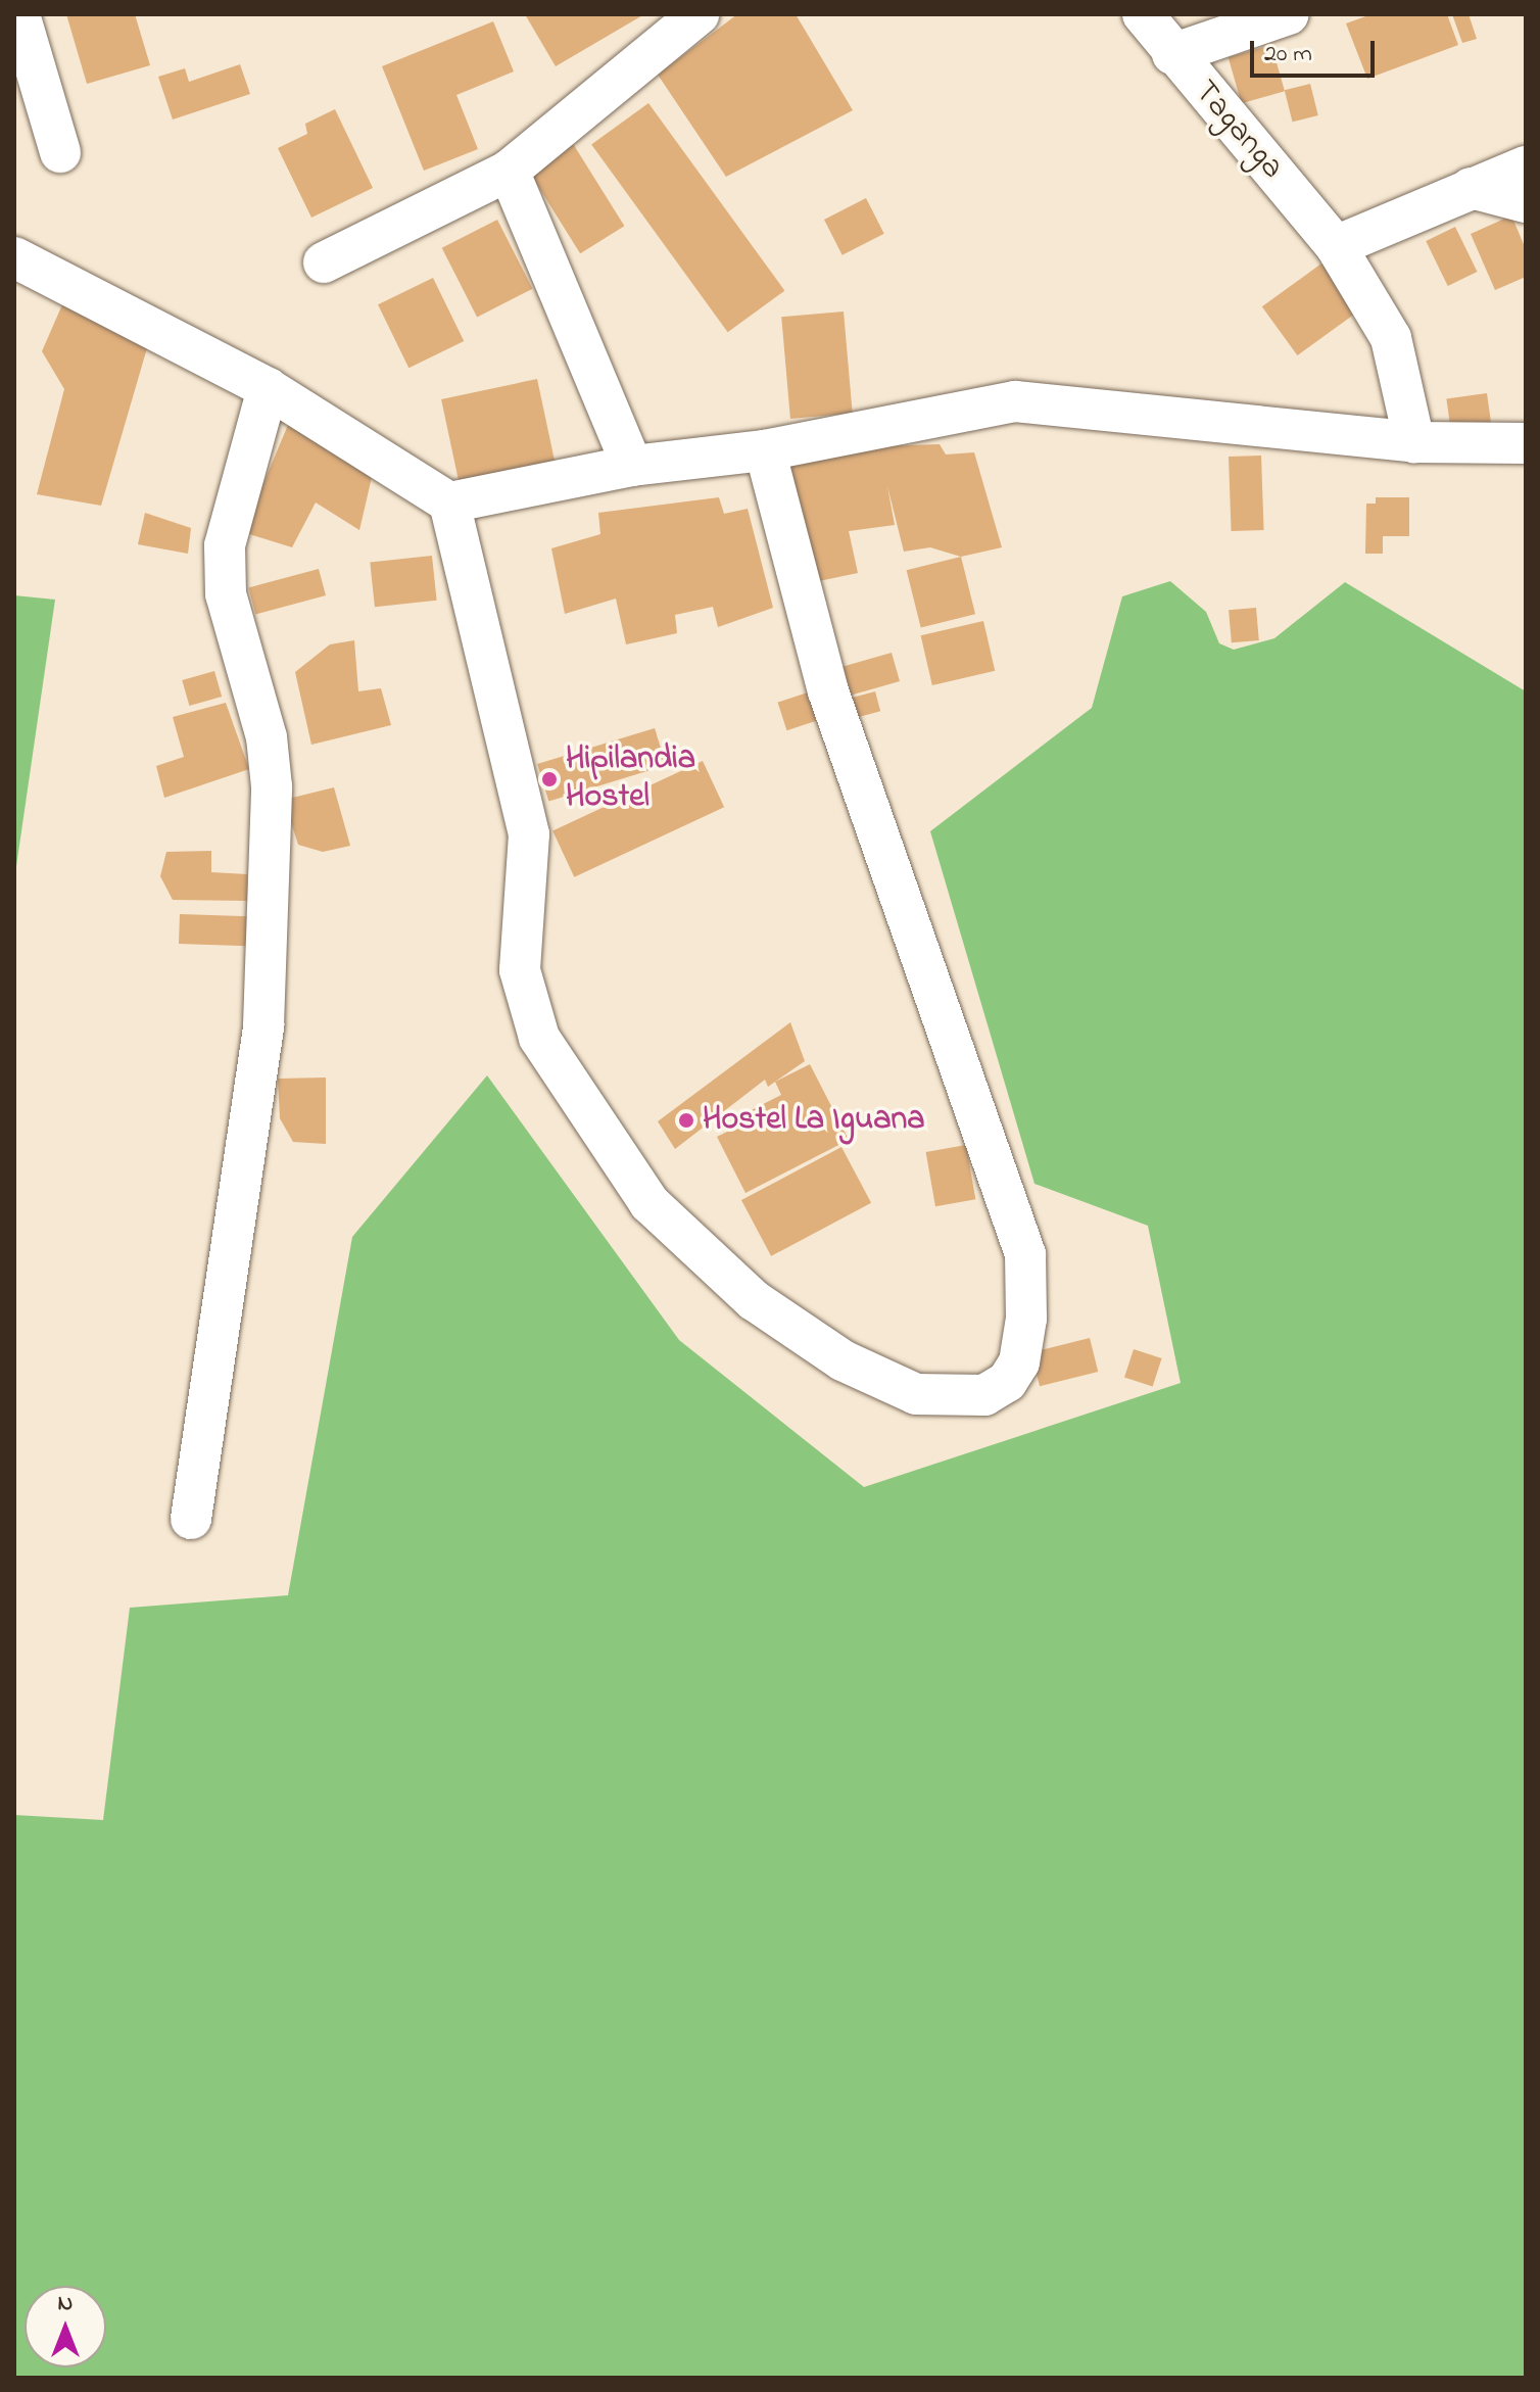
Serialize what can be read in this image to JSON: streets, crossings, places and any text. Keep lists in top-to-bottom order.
{
  "streets": {
    "street": ["Taganga"]
  },
  "places": ["Hipilandia Hostel", "Hostel La Iguana"],
  "scale_bar": "20 m",
  "north": "top"
}
